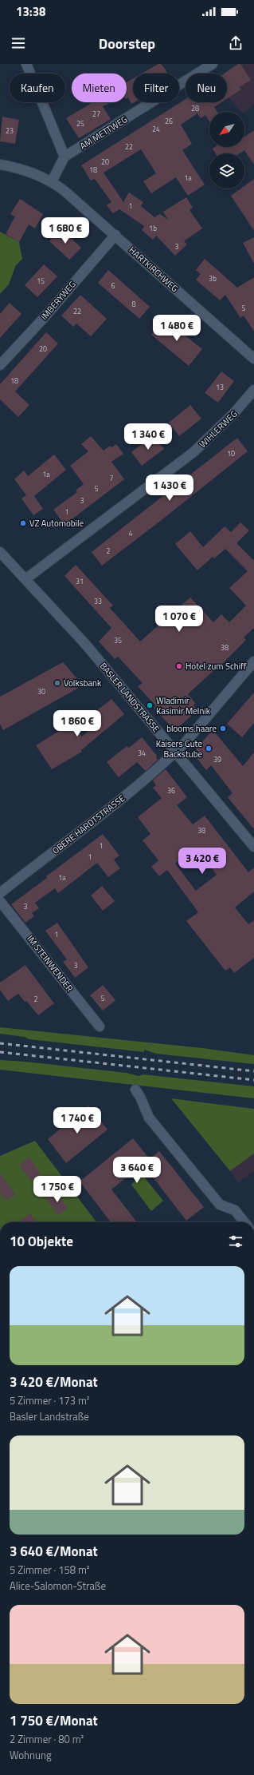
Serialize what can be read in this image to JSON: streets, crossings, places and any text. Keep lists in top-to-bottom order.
{
  "streets": {
    "street": [
      "AM METTWEG",
      "HARTKIRCHWEG",
      "IMBERYWEG",
      "WIHLERWEG",
      "BASLER LANDSTRASSE",
      "OBERE HARDTSTRASSE",
      "IM STEINWENDER"
    ]
  },
  "crossings": [
    ["HARTKIRCHWEG", "IMBERYWEG"],
    ["WIHLERWEG", "BASLER LANDSTRASSE"],
    ["BASLER LANDSTRASSE", "OBERE HARDTSTRASSE"]
  ],
  "places": [
    "VZ Automobile",
    "Hotel zum Schiff",
    "Volksbank",
    "Wladimir Kasimir Melnik",
    "blooms.haare",
    "Kaisers Gute Backstube"
  ],
  "house_numbers": [
    "28",
    "27",
    "26",
    "25",
    "24",
    "23",
    "22",
    "20",
    "18",
    "1a",
    "1",
    "1b",
    "3",
    "3b",
    "15",
    "6",
    "8",
    "5",
    "22",
    "20",
    "18",
    "13",
    "10",
    "1a",
    "7",
    "5",
    "3",
    "1",
    "4",
    "2",
    "31",
    "33",
    "35",
    "38",
    "30",
    "34",
    "39",
    "36",
    "38",
    "1",
    "1",
    "1a",
    "3",
    "1",
    "3",
    "5",
    "2"
  ],
  "north": "bottom left",
  "page": {
    "status": "13:38",
    "header": "Doorstep",
    "chip": [
      "Kaufen",
      "Mieten",
      "Filter",
      "Neu"
    ],
    "price": [
      "1 680 €",
      "1 480 €",
      "1 340 €",
      "1 430 €",
      "1 070 €",
      "1 860 €",
      "3 420 €",
      "1 740 €",
      "3 640 €",
      "1 750 €"
    ],
    "heading": "10 Objekte",
    "list": [
      {
        "name": "3 420 €/Monat",
        "note": "5 Zimmer · 173 m² · Basler Landstraße"
      },
      {
        "name": "3 640 €/Monat",
        "note": "5 Zimmer · 158 m² · Alice-Salomon-Straße"
      },
      {
        "name": "1 750 €/Monat",
        "note": "2 Zimmer · 80 m² · Wohnung"
      }
    ]
  }
}
